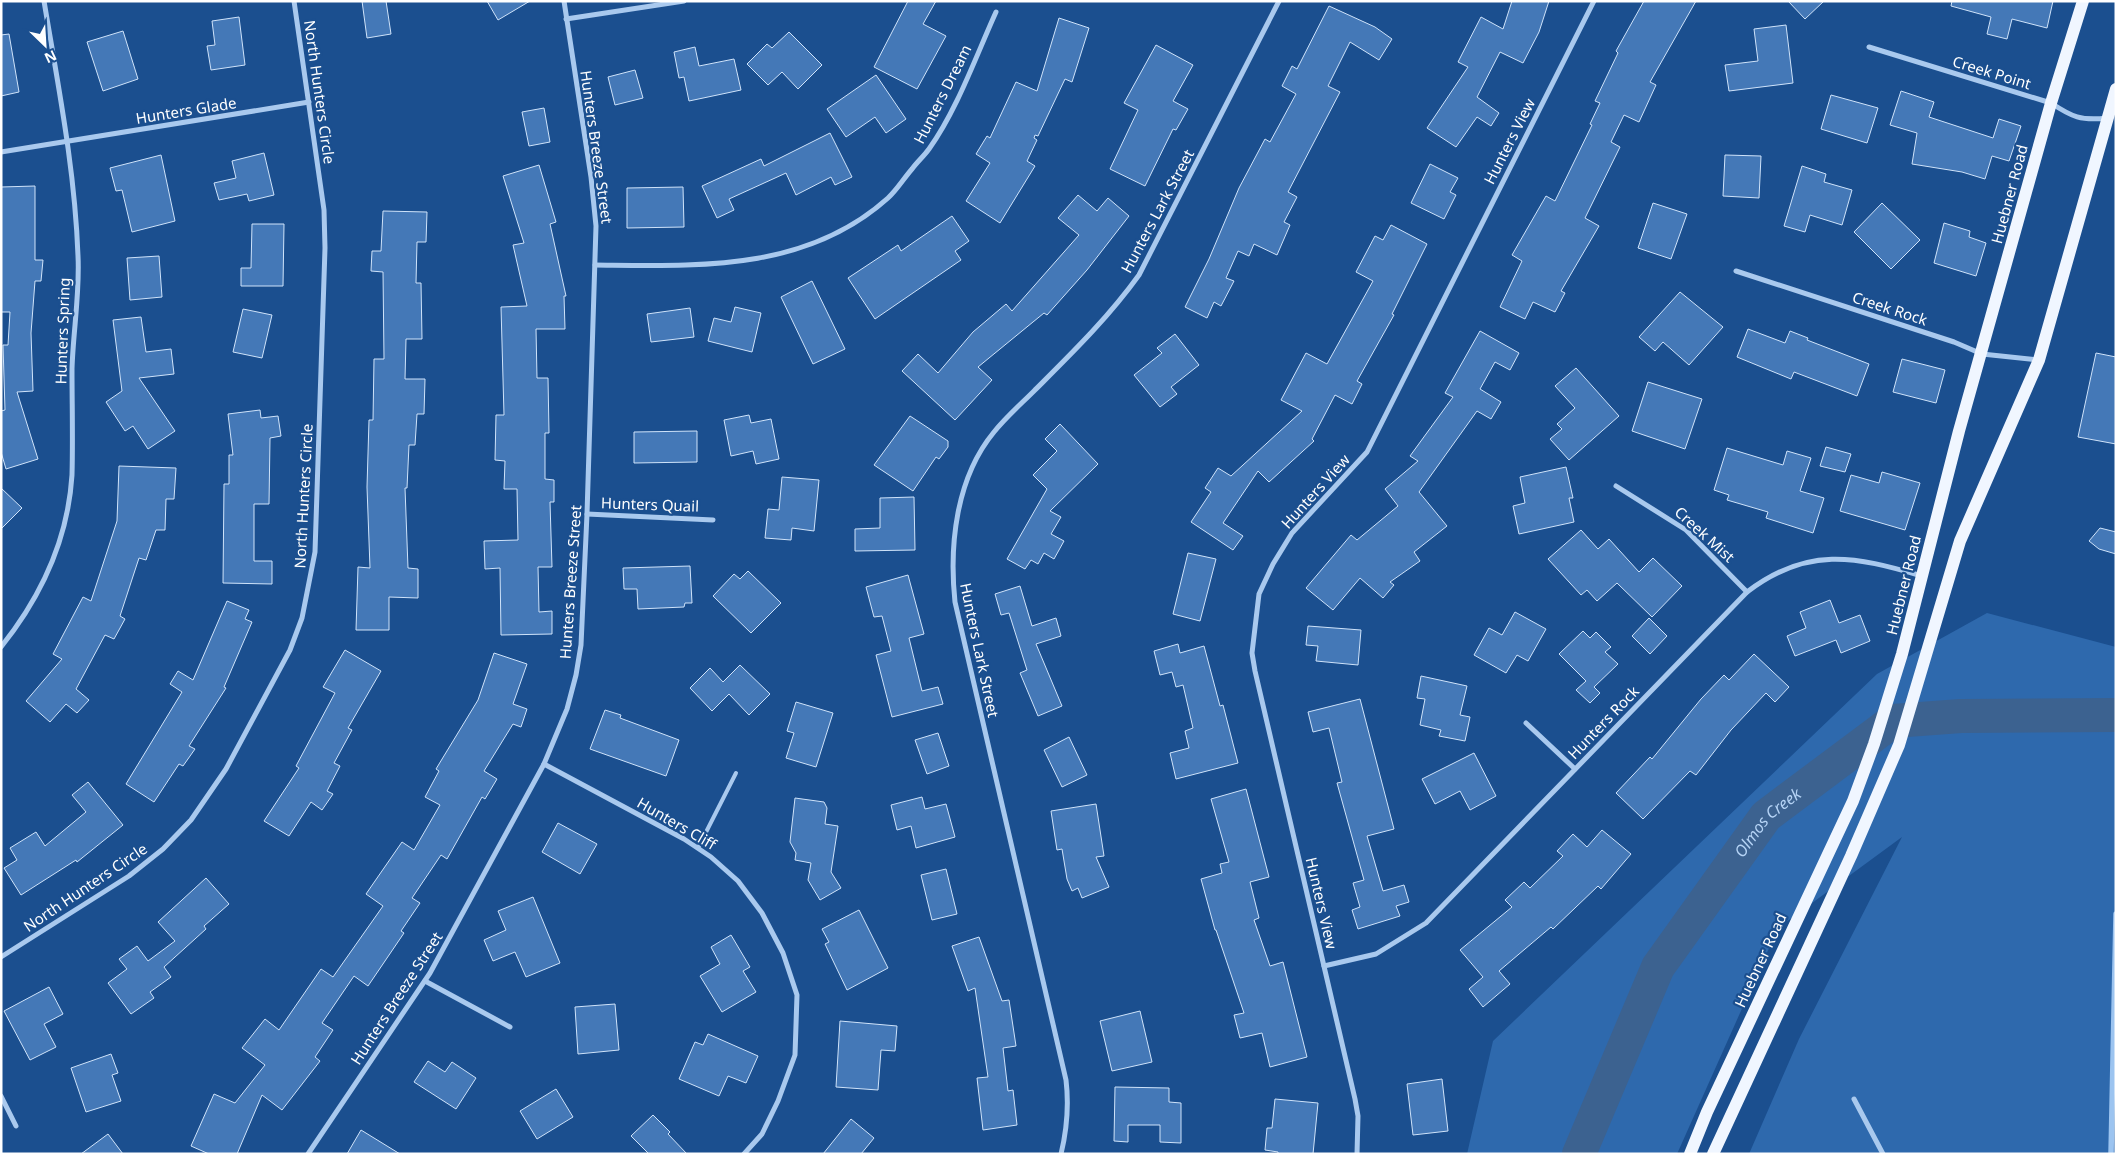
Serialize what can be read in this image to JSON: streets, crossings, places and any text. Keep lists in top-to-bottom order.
{
  "streets": {
    "main road": ["Huebner Road"],
    "street": [
      "Creek Point",
      "North Hunters Circle",
      "Hunters Dream",
      "Hunters Glade",
      "Hunters View",
      "Hunters Breeze Street",
      "Hunters Lark Street",
      "Creek Rock",
      "Hunters Spring",
      "Hunters Quail",
      "Creek Mist",
      "Hunters Rock",
      "Hunters Cliff"
    ]
  },
  "crossings": [
    ["Creek Point", "Huebner Road"],
    ["North Hunters Circle", "Hunters Glade"],
    ["Hunters Dream", "Hunters Breeze Street"],
    ["Hunters Glade", "Hunters Spring"],
    ["Hunters View", "Hunters Rock"],
    ["Hunters Breeze Street", "Hunters Quail"],
    ["Hunters Breeze Street", "Hunters Cliff"],
    ["Huebner Road", "Creek Rock"],
    ["Huebner Road", "Hunters Rock"],
    ["Creek Mist", "Hunters Rock"]
  ],
  "water": ["Olmos Creek"],
  "north": "bottom right"
}
